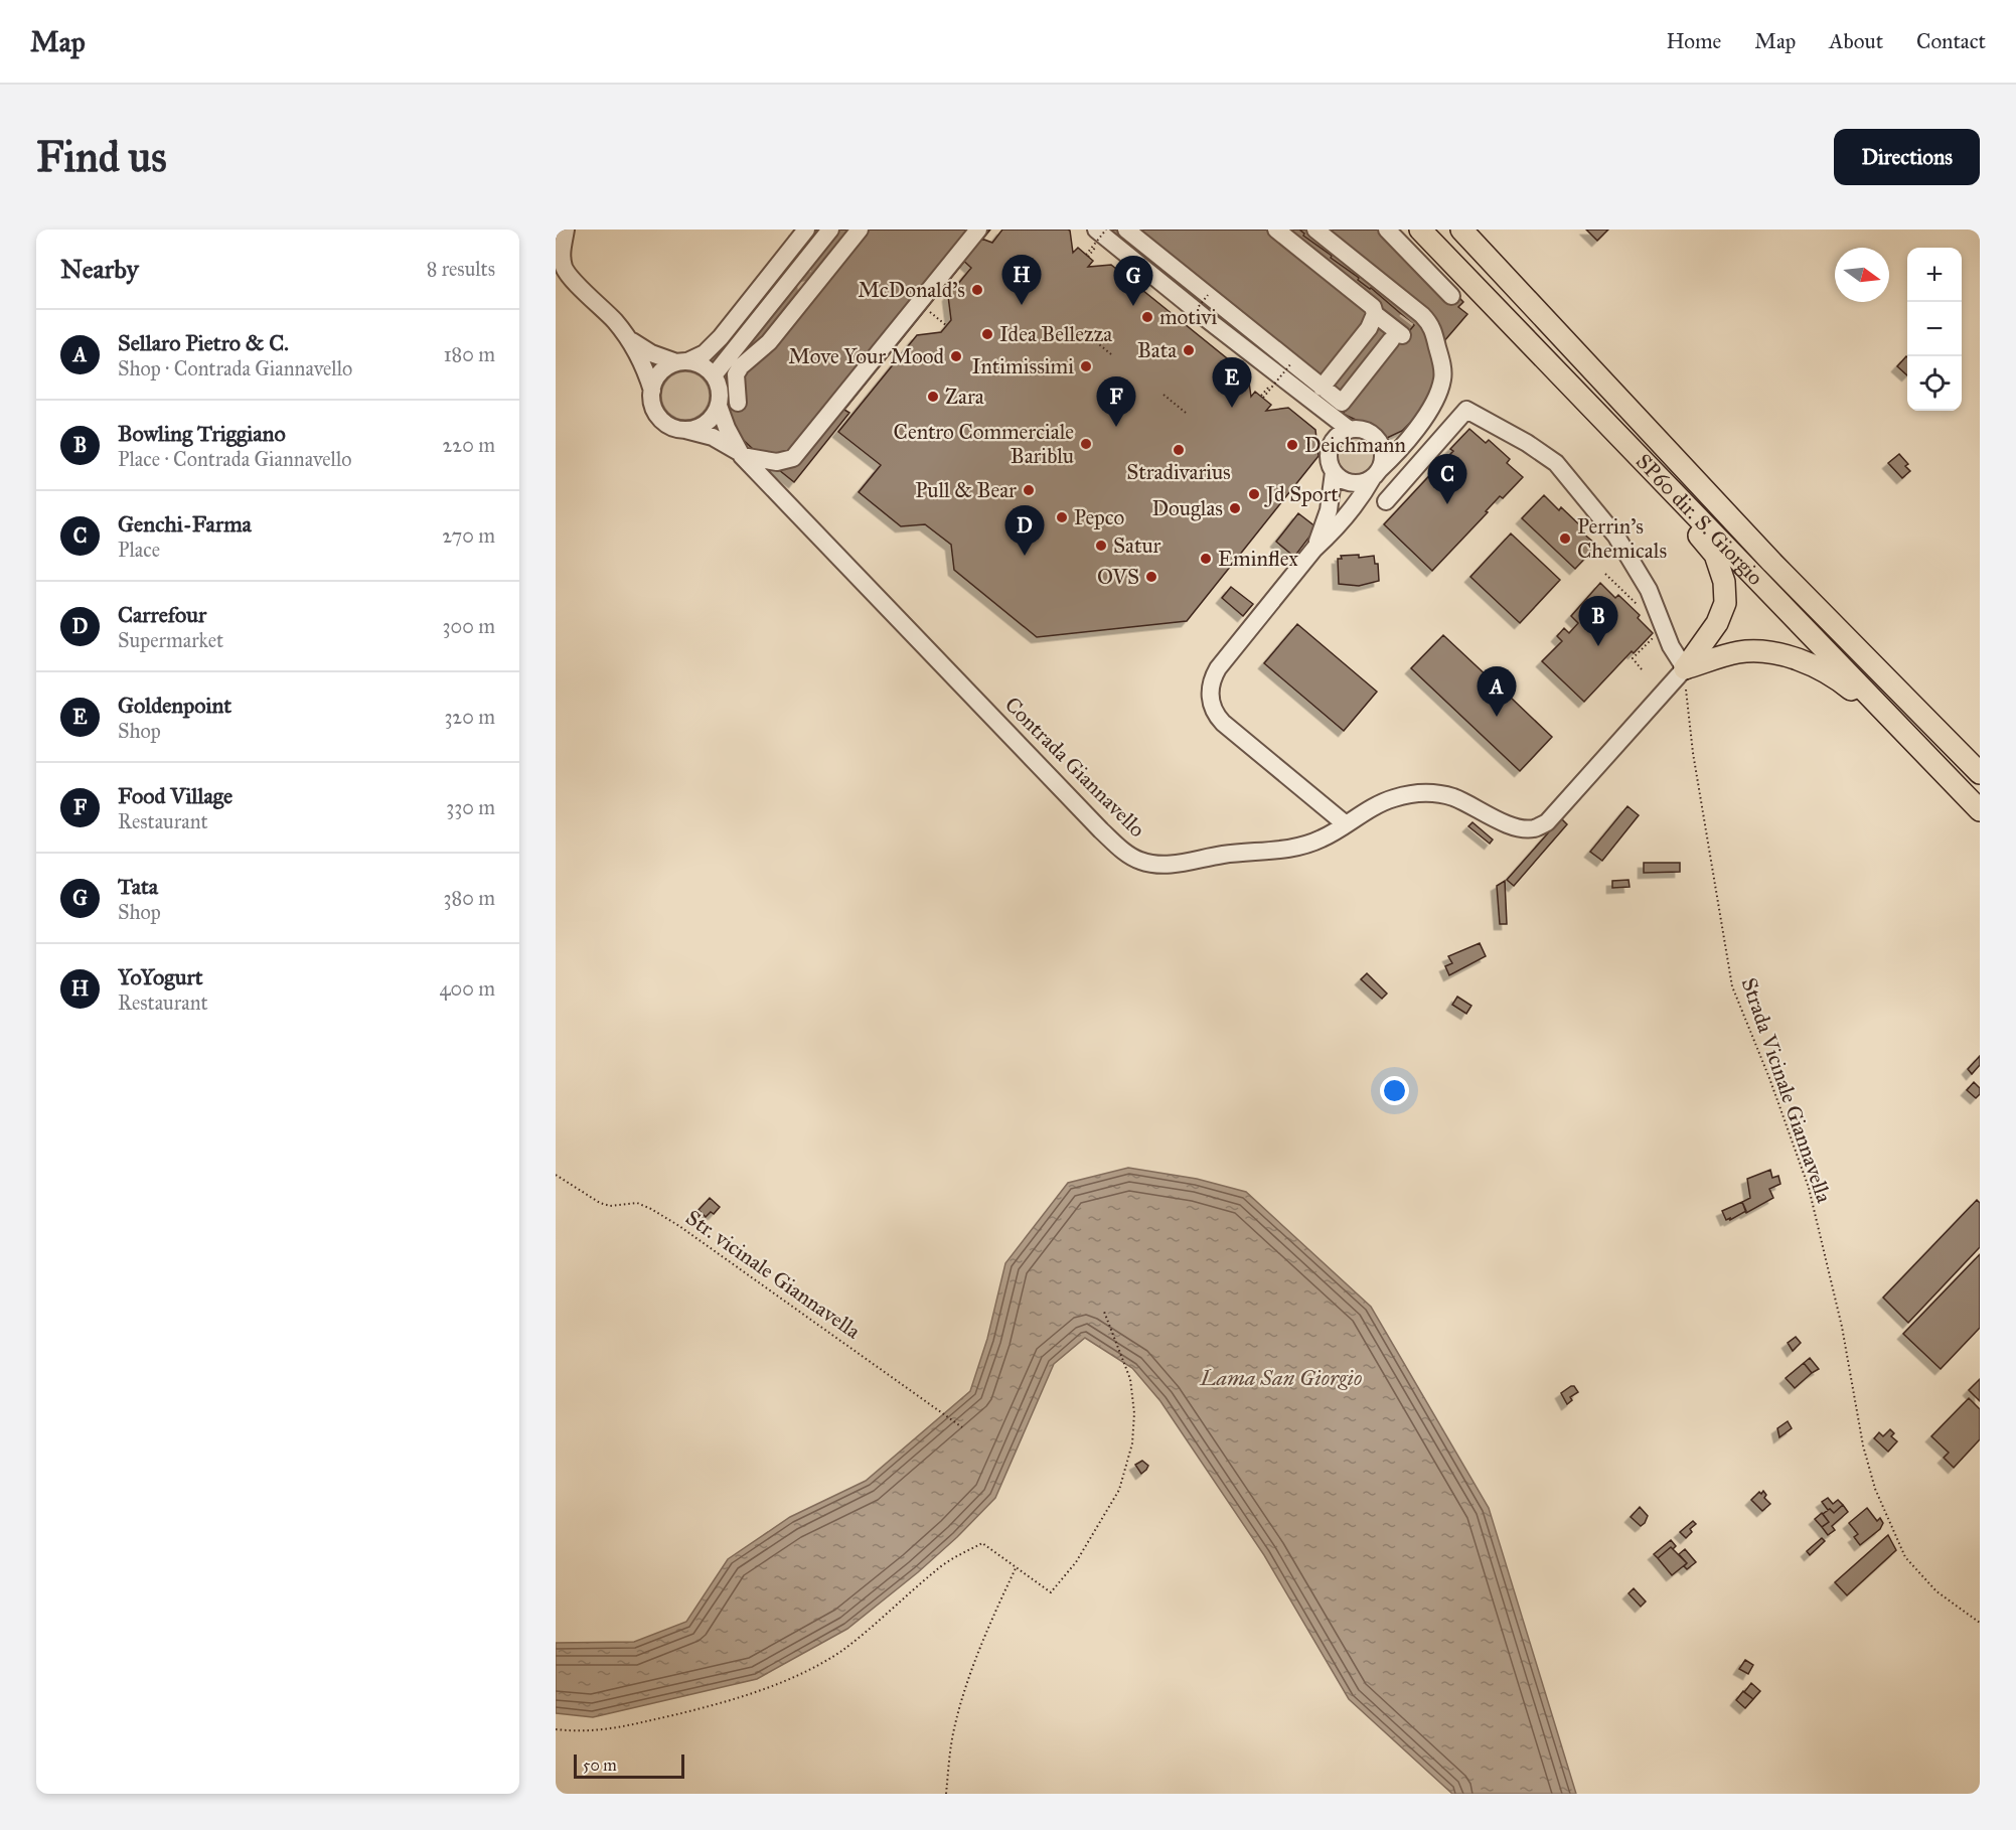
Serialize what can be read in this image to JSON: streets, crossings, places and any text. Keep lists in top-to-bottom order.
{
  "streets": {
    "main road": ["SP60 dir. S. Giorgio"],
    "street": ["Contrada Giannavello"],
    "path": ["Strada Vicinale Giannavella", "Str. vicinale Giannavella"]
  },
  "crossings": [
    ["Contrada Giannavello", "Strada Vicinale Giannavella"]
  ],
  "water": ["Lama San Giorgio"],
  "places": [
    "McDonald's",
    "motivi",
    "Idea Bellezza",
    "Bata",
    "Move Your Mood",
    "Intimissimi",
    "Zara",
    "Centro Commerciale Bariblu",
    "Deichmann",
    "Stradivarius",
    "Pull & Bear",
    "Jd Sport",
    "Douglas",
    "Pepco",
    "Perrin's Chemicals",
    "Satur",
    "Eminflex",
    "OVS"
  ],
  "scale_bar": "50 m",
  "north": "right",
  "page": {
    "header": "Map",
    "nav": [
      "Home",
      "Map",
      "About",
      "Contact"
    ],
    "buttons": "Directions",
    "title": "Find us",
    "heading": ["Nearby", "8 results"],
    "map_buttons": ["+", "−"],
    "pins": [
      "H",
      "G",
      "E",
      "F",
      "C",
      "D",
      "B",
      "A"
    ],
    "list": [
      {
        "mark": "A",
        "name": "Sellaro Pietro & C.",
        "note": "Shop · Contrada Giannavello",
        "value": "180 m"
      },
      {
        "mark": "B",
        "name": "Bowling Triggiano",
        "note": "Place · Contrada Giannavello",
        "value": "220 m"
      },
      {
        "mark": "C",
        "name": "Genchi-Farma",
        "note": "Place",
        "value": "270 m"
      },
      {
        "mark": "D",
        "name": "Carrefour",
        "note": "Supermarket",
        "value": "300 m"
      },
      {
        "mark": "E",
        "name": "Goldenpoint",
        "note": "Shop",
        "value": "320 m"
      },
      {
        "mark": "F",
        "name": "Food Village",
        "note": "Restaurant",
        "value": "330 m"
      },
      {
        "mark": "G",
        "name": "Tata",
        "note": "Shop",
        "value": "380 m"
      },
      {
        "mark": "H",
        "name": "YoYogurt",
        "note": "Restaurant",
        "value": "400 m"
      }
    ],
    "scale": "50 m"
  }
}
